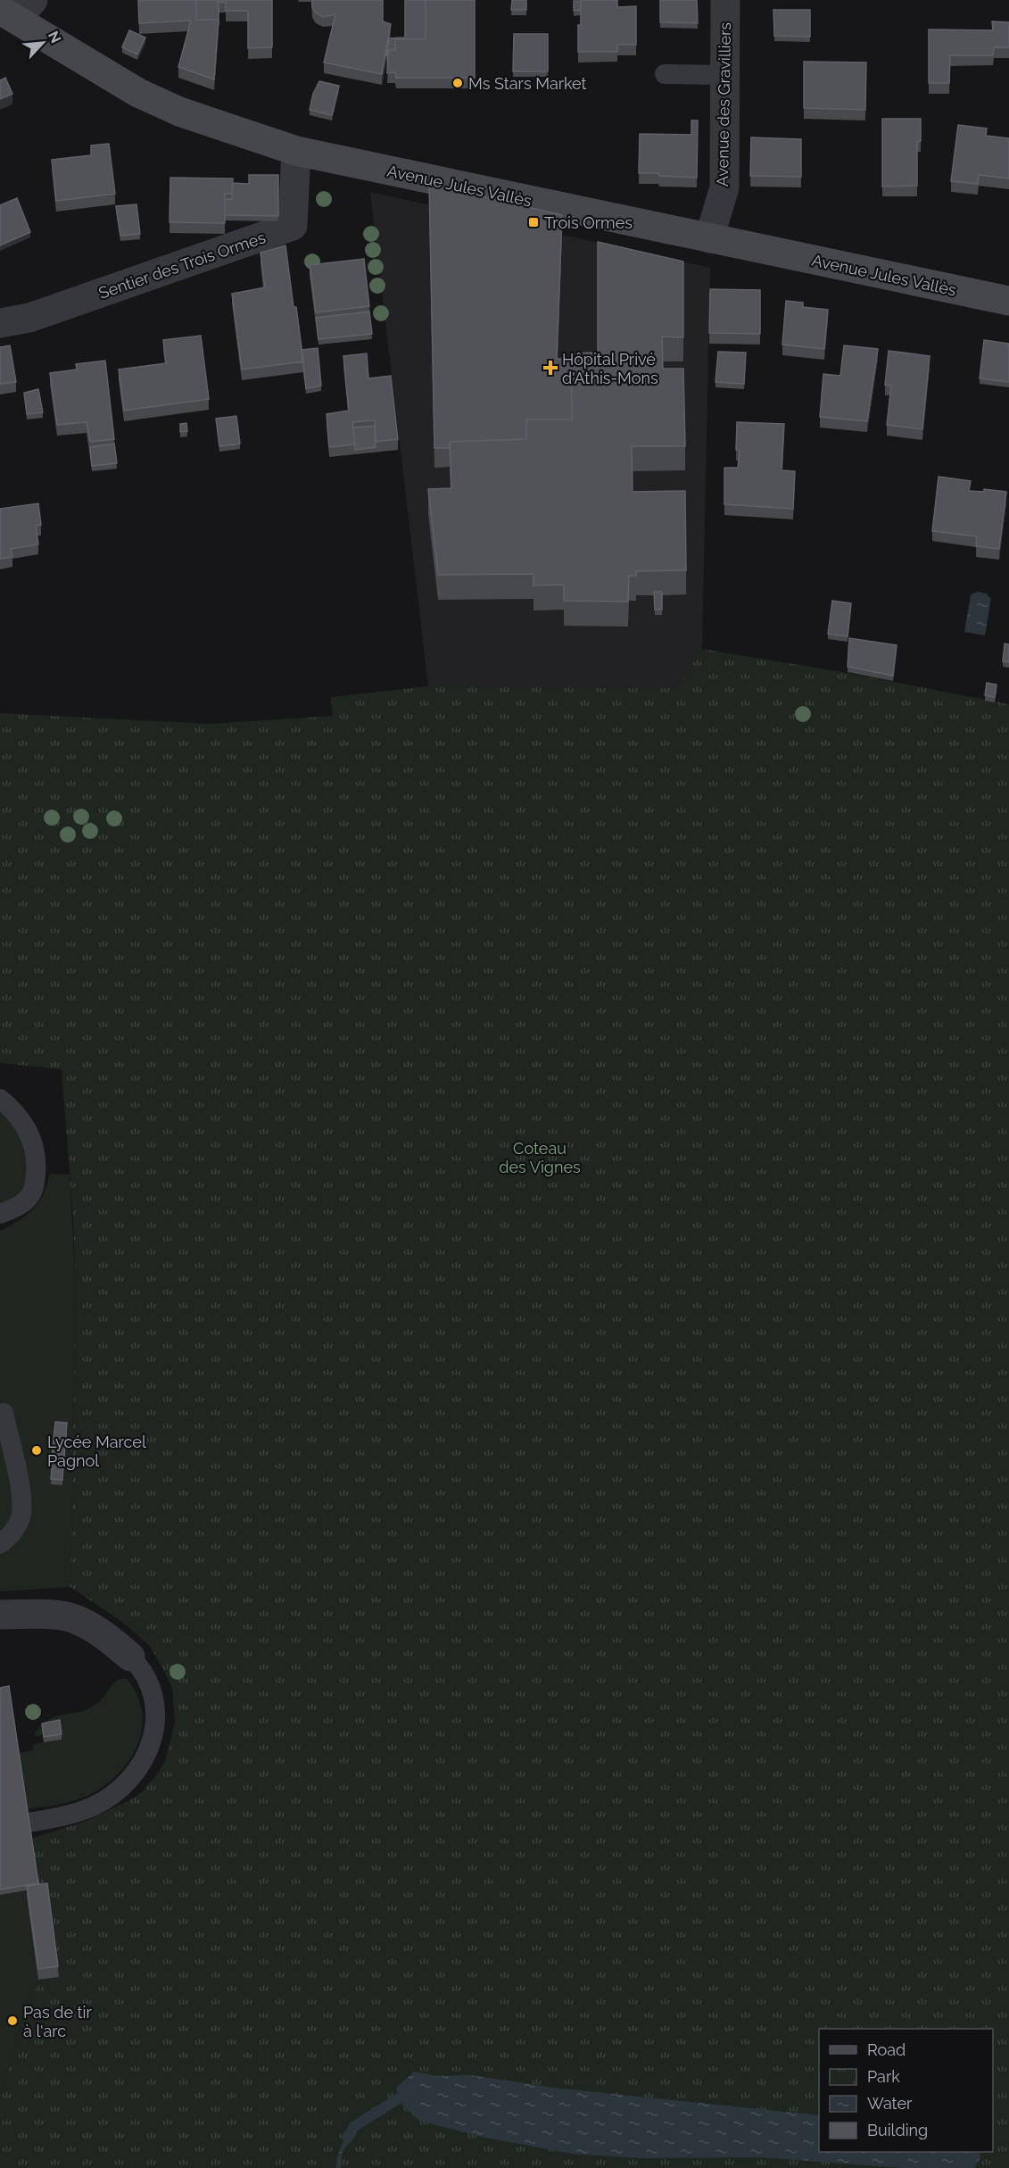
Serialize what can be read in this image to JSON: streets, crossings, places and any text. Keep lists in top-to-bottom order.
{
  "streets": {
    "main road": ["Avenue Jules Vallès"],
    "street": ["Avenue des Gravilliers", "Sentier des Trois Ormes"]
  },
  "crossings": [
    ["Avenue des Gravilliers", "Avenue Jules Vallès"],
    ["Avenue Jules Vallès", "Sentier des Trois Ormes"]
  ],
  "parks": ["Coteau des Vignes"],
  "places": {
    "other": ["Ms Stars Market", "Lycée Marcel Pagnol", "Pas de tir à l'arc"],
    "transit": ["Trois Ormes"],
    "health": ["Hôpital Privé d'Athis-Mons"]
  },
  "legend": [
    "Road",
    "Park",
    "Water",
    "Building"
  ],
  "north": "top right"
}
